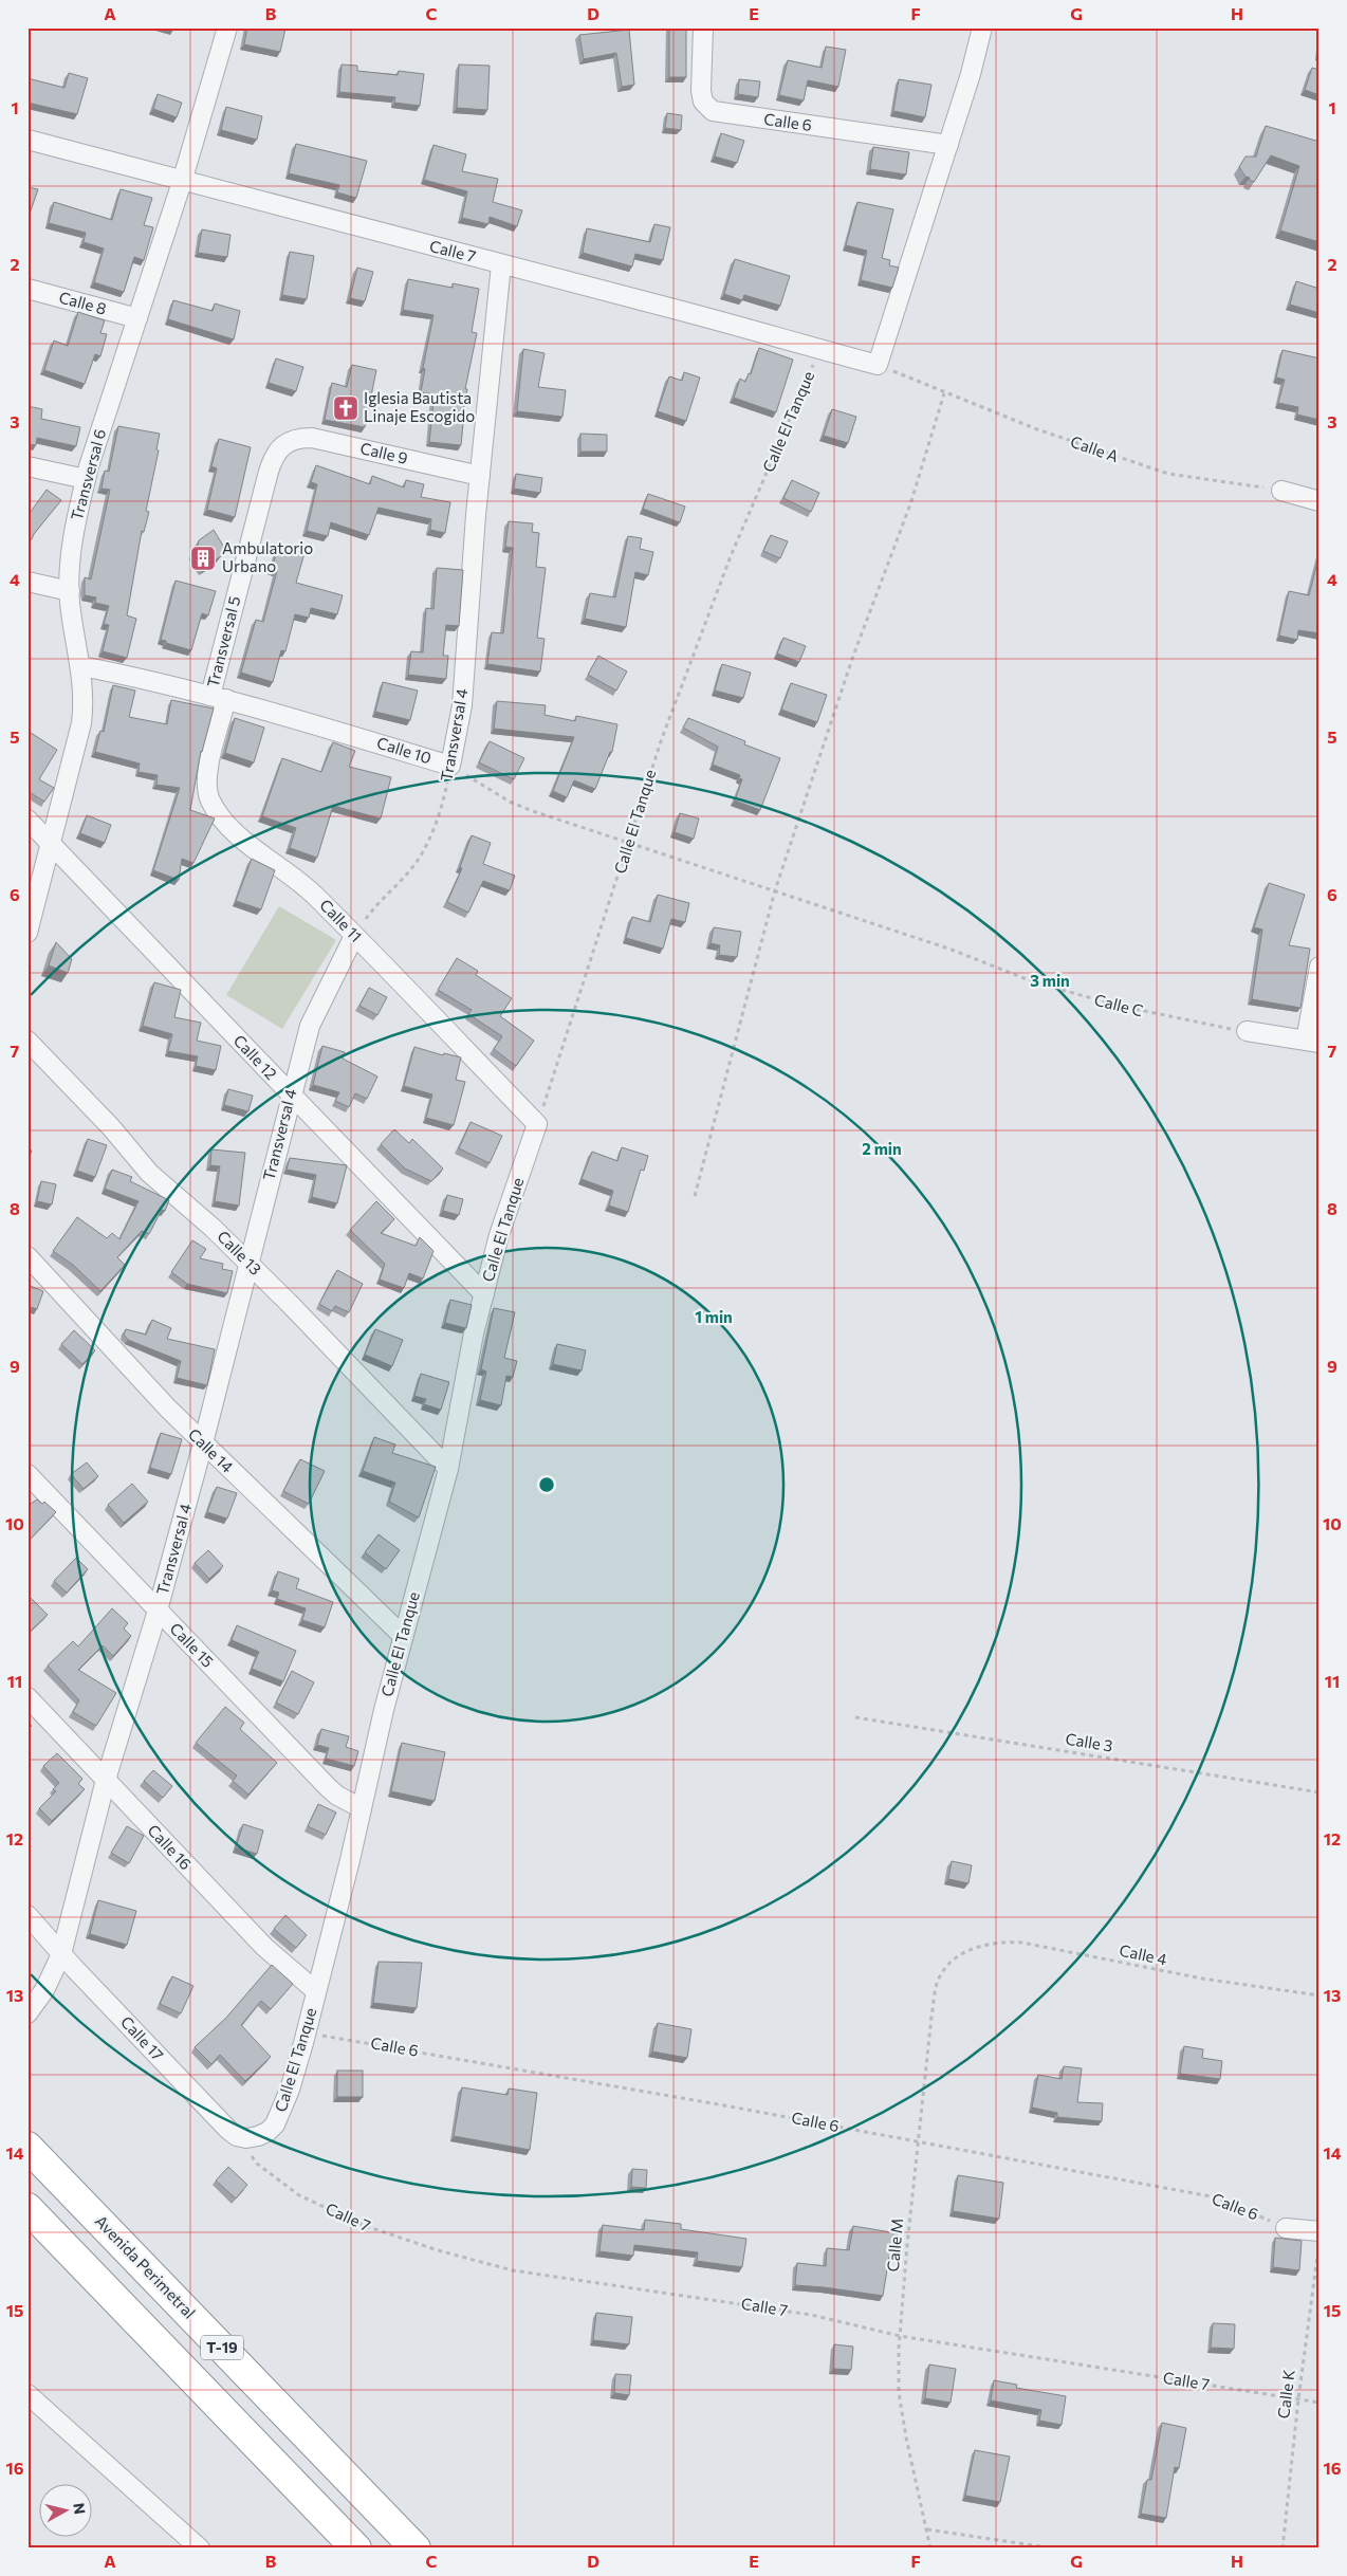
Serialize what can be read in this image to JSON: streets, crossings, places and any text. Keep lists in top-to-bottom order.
{
  "streets": {
    "highway": ["Avenida Perimetral", "T-19"],
    "street": [
      "Calle 6",
      "Calle 7",
      "Calle 8",
      "Calle El Tanque",
      "Calle 9",
      "Transversal 6",
      "Transversal 5",
      "Transversal 4",
      "Calle 10",
      "Calle 11",
      "Calle 12",
      "Calle 13",
      "Calle 14",
      "Calle 15",
      "Calle 16",
      "Calle 17"
    ],
    "path": [
      "Calle A",
      "Calle C",
      "Calle 3",
      "Calle 4",
      "Calle M",
      "Calle K"
    ]
  },
  "crossings": [
    ["Calle 6", "Calle El Tanque"],
    ["Calle 6", "Calle M"],
    ["Calle 7", "Calle El Tanque"],
    ["Calle 7", "Calle A"],
    ["Calle 7", "Transversal 6"],
    ["Calle 7", "Transversal 4"],
    ["Calle 7", "Calle 17"],
    ["Calle 7", "Calle M"],
    ["Calle 7", "Calle K"],
    ["Calle 8", "Transversal 6"],
    ["Calle El Tanque", "Calle 10"],
    ["Calle El Tanque", "Calle 11"],
    ["Calle El Tanque", "Calle 12"],
    ["Calle El Tanque", "Calle 13"],
    ["Calle El Tanque", "Calle 14"],
    ["Calle El Tanque", "Calle 15"],
    ["Calle El Tanque", "Calle 16"],
    ["Calle El Tanque", "Calle 17"],
    ["Calle 9", "Transversal 5"],
    ["Calle 9", "Transversal 4"],
    ["Transversal 6", "Calle 10"],
    ["Transversal 6", "Calle 12"],
    ["Transversal 5", "Calle 10"],
    ["Transversal 5", "Calle 11"],
    ["Transversal 4", "Calle 10"],
    ["Transversal 4", "Calle 11"],
    ["Transversal 4", "Calle 12"],
    ["Transversal 4", "Calle 13"],
    ["Transversal 4", "Calle 14"],
    ["Transversal 4", "Calle 15"],
    ["Transversal 4", "Calle 16"],
    ["Transversal 4", "Calle 17"],
    ["Calle 10", "Calle 11"],
    ["Calle 10", "Calle C"],
    ["Calle 4", "Calle M"]
  ],
  "places": {
    "church": ["Iglesia Bautista Linaje Escogido"],
    "building": ["Ambulatorio Urbano"]
  },
  "north": "right",
  "grid": {
    "columns": [
      "A",
      "B",
      "C",
      "D",
      "E",
      "F",
      "G",
      "H"
    ],
    "rows": [
      "1",
      "2",
      "3",
      "4",
      "5",
      "6",
      "7",
      "8",
      "9",
      "10",
      "11",
      "12",
      "13",
      "14",
      "15",
      "16"
    ]
  },
  "rings": ["3 min", "2 min", "1 min"]
}
